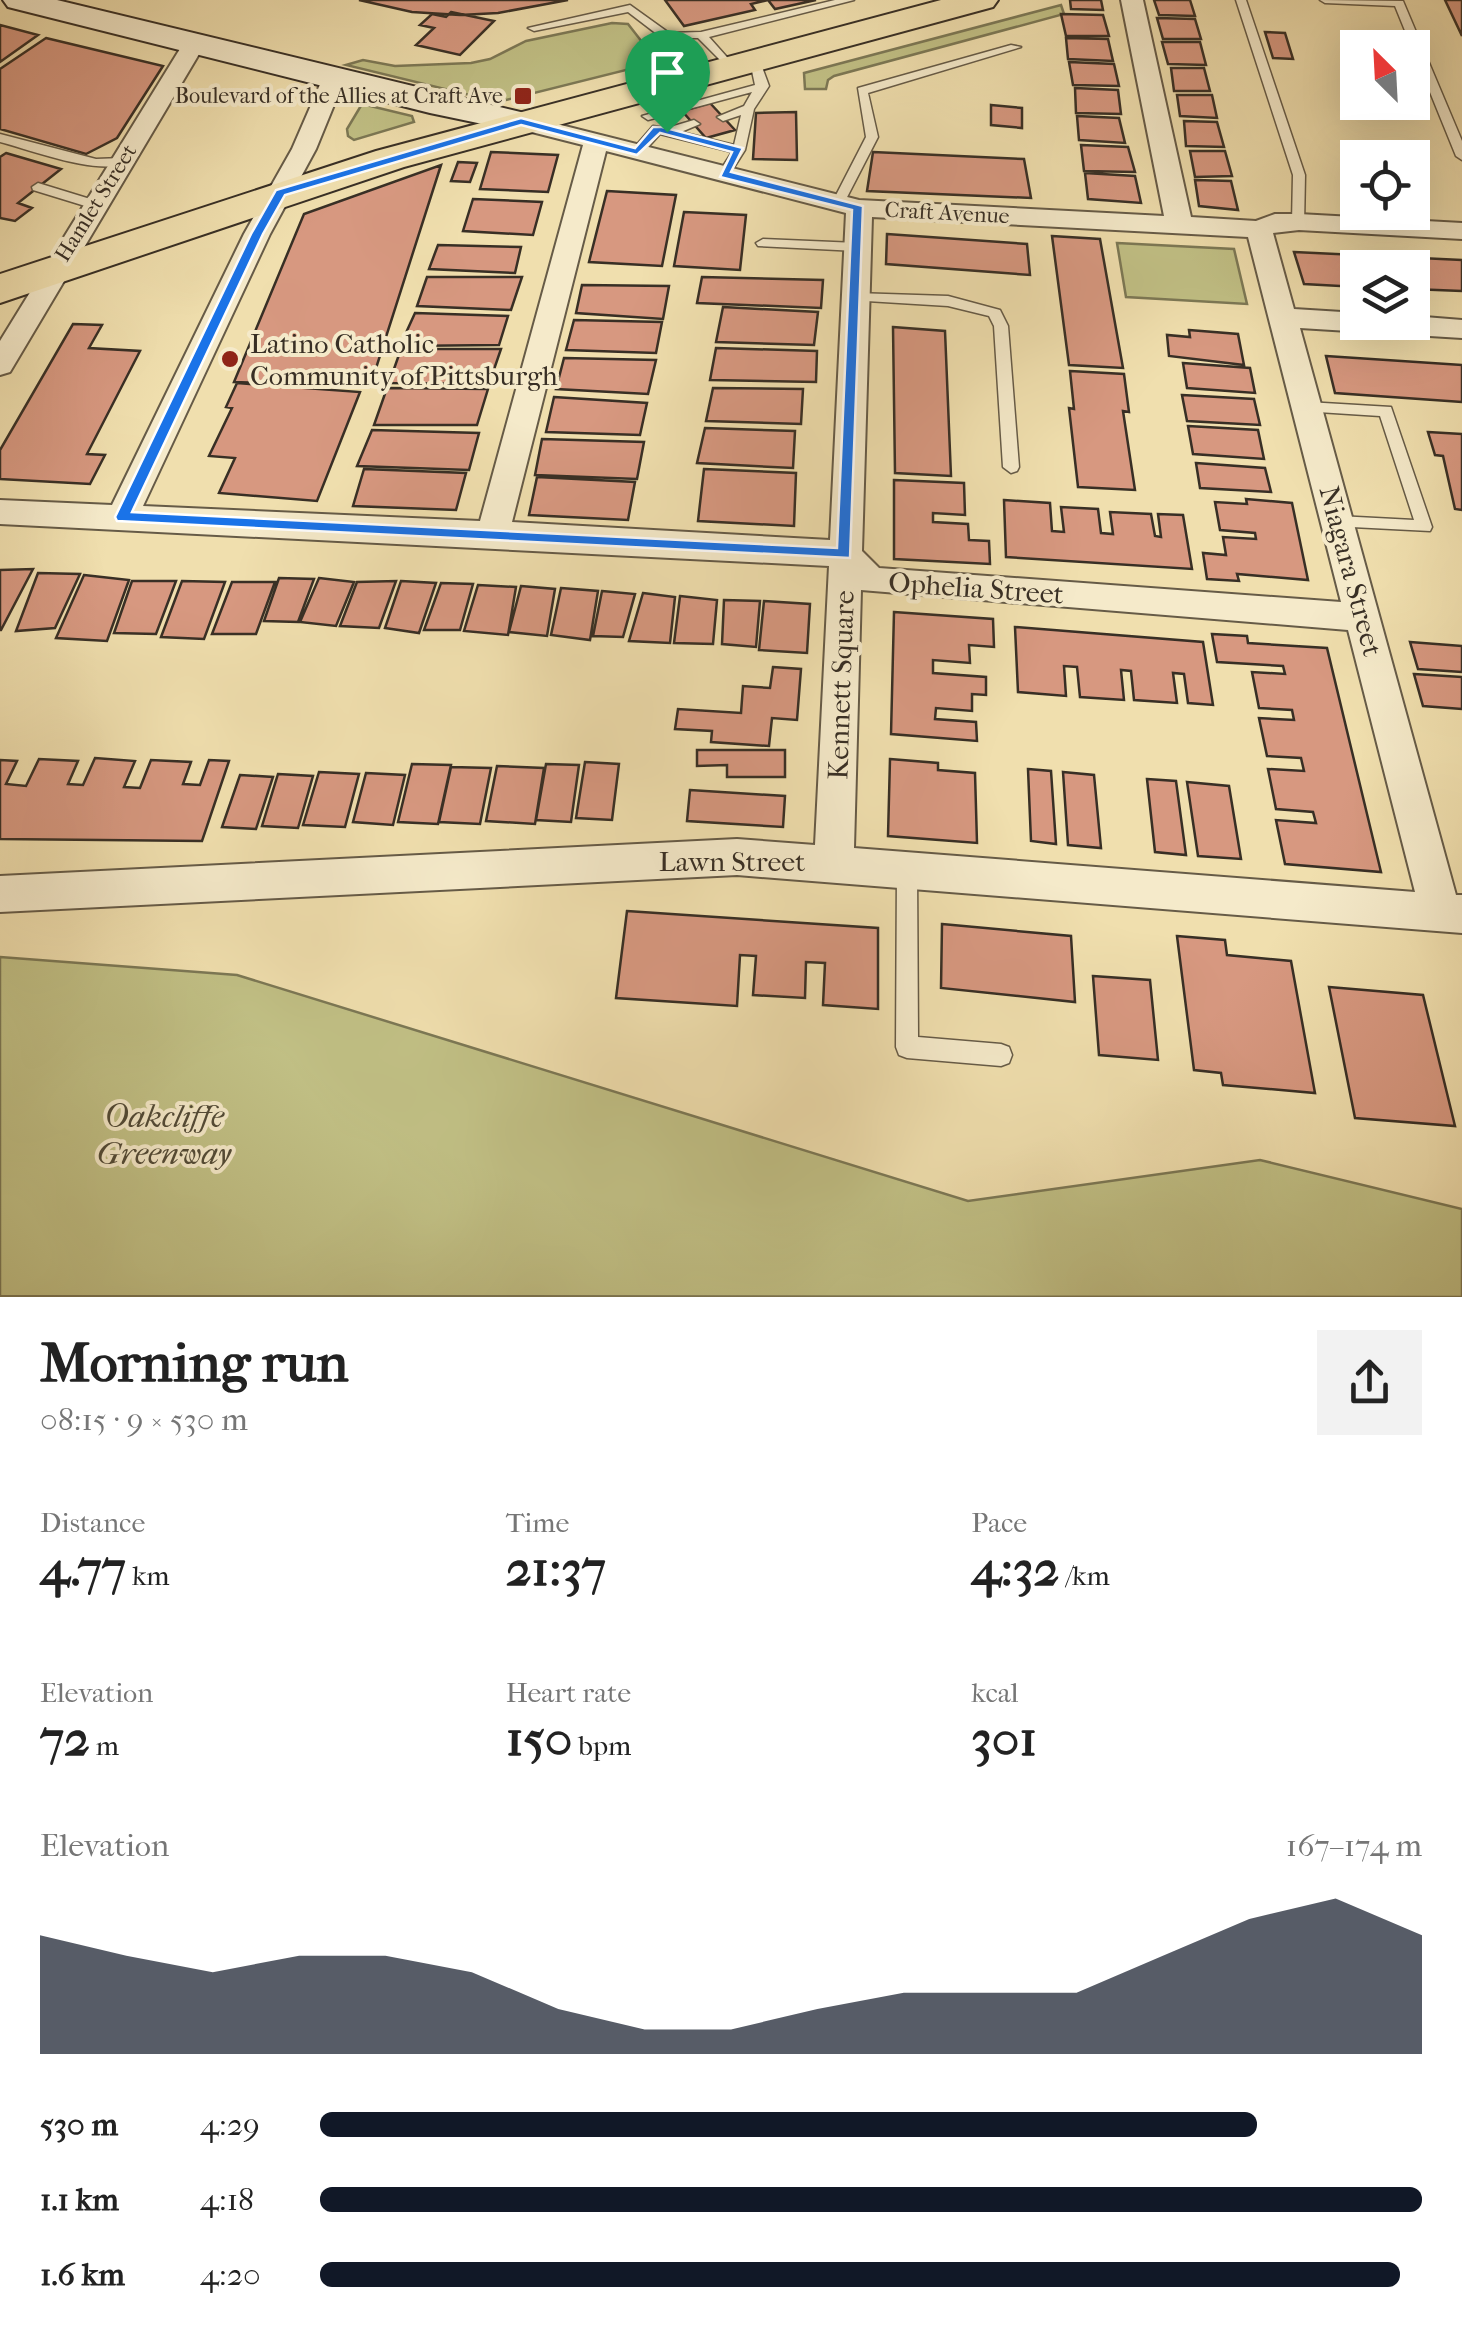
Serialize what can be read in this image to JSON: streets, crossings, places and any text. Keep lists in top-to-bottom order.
{
  "streets": {
    "main road": ["Craft Avenue"],
    "street": [
      "Hamlet Street",
      "Niagara Street",
      "Ophelia Street",
      "Kennett Square",
      "Lawn Street"
    ]
  },
  "crossings": [
    ["Hamlet Street", "Craft Avenue"],
    ["Craft Avenue", "Niagara Street"],
    ["Craft Avenue", "Kennett Square"],
    ["Niagara Street", "Ophelia Street"],
    ["Niagara Street", "Lawn Street"],
    ["Ophelia Street", "Kennett Square"],
    ["Kennett Square", "Lawn Street"]
  ],
  "parks": ["Oakcliffe Greenway"],
  "places": {
    "transit": ["Boulevard of the Allies at Craft Ave"],
    "other": ["Latino Catholic Community of Pittsburgh"]
  },
  "north": "top left",
  "page": {
    "heading": ["Morning run", "08:15 · 9 × 530 m"],
    "stats": [
      ["Distance", "4.77 km"],
      ["Time", "21:37"],
      ["Pace", "4:32 /km"],
      ["Elevation", "72 m"],
      ["Heart rate", "150 bpm"],
      ["kcal", "301"]
    ],
    "chart": ["Elevation", "167–174 m"],
    "list": [
      {
        "name": "530 m",
        "note": "4:29"
      },
      {
        "name": "1.1 km",
        "note": "4:18"
      },
      {
        "name": "1.6 km",
        "note": "4:20"
      }
    ]
  }
}
